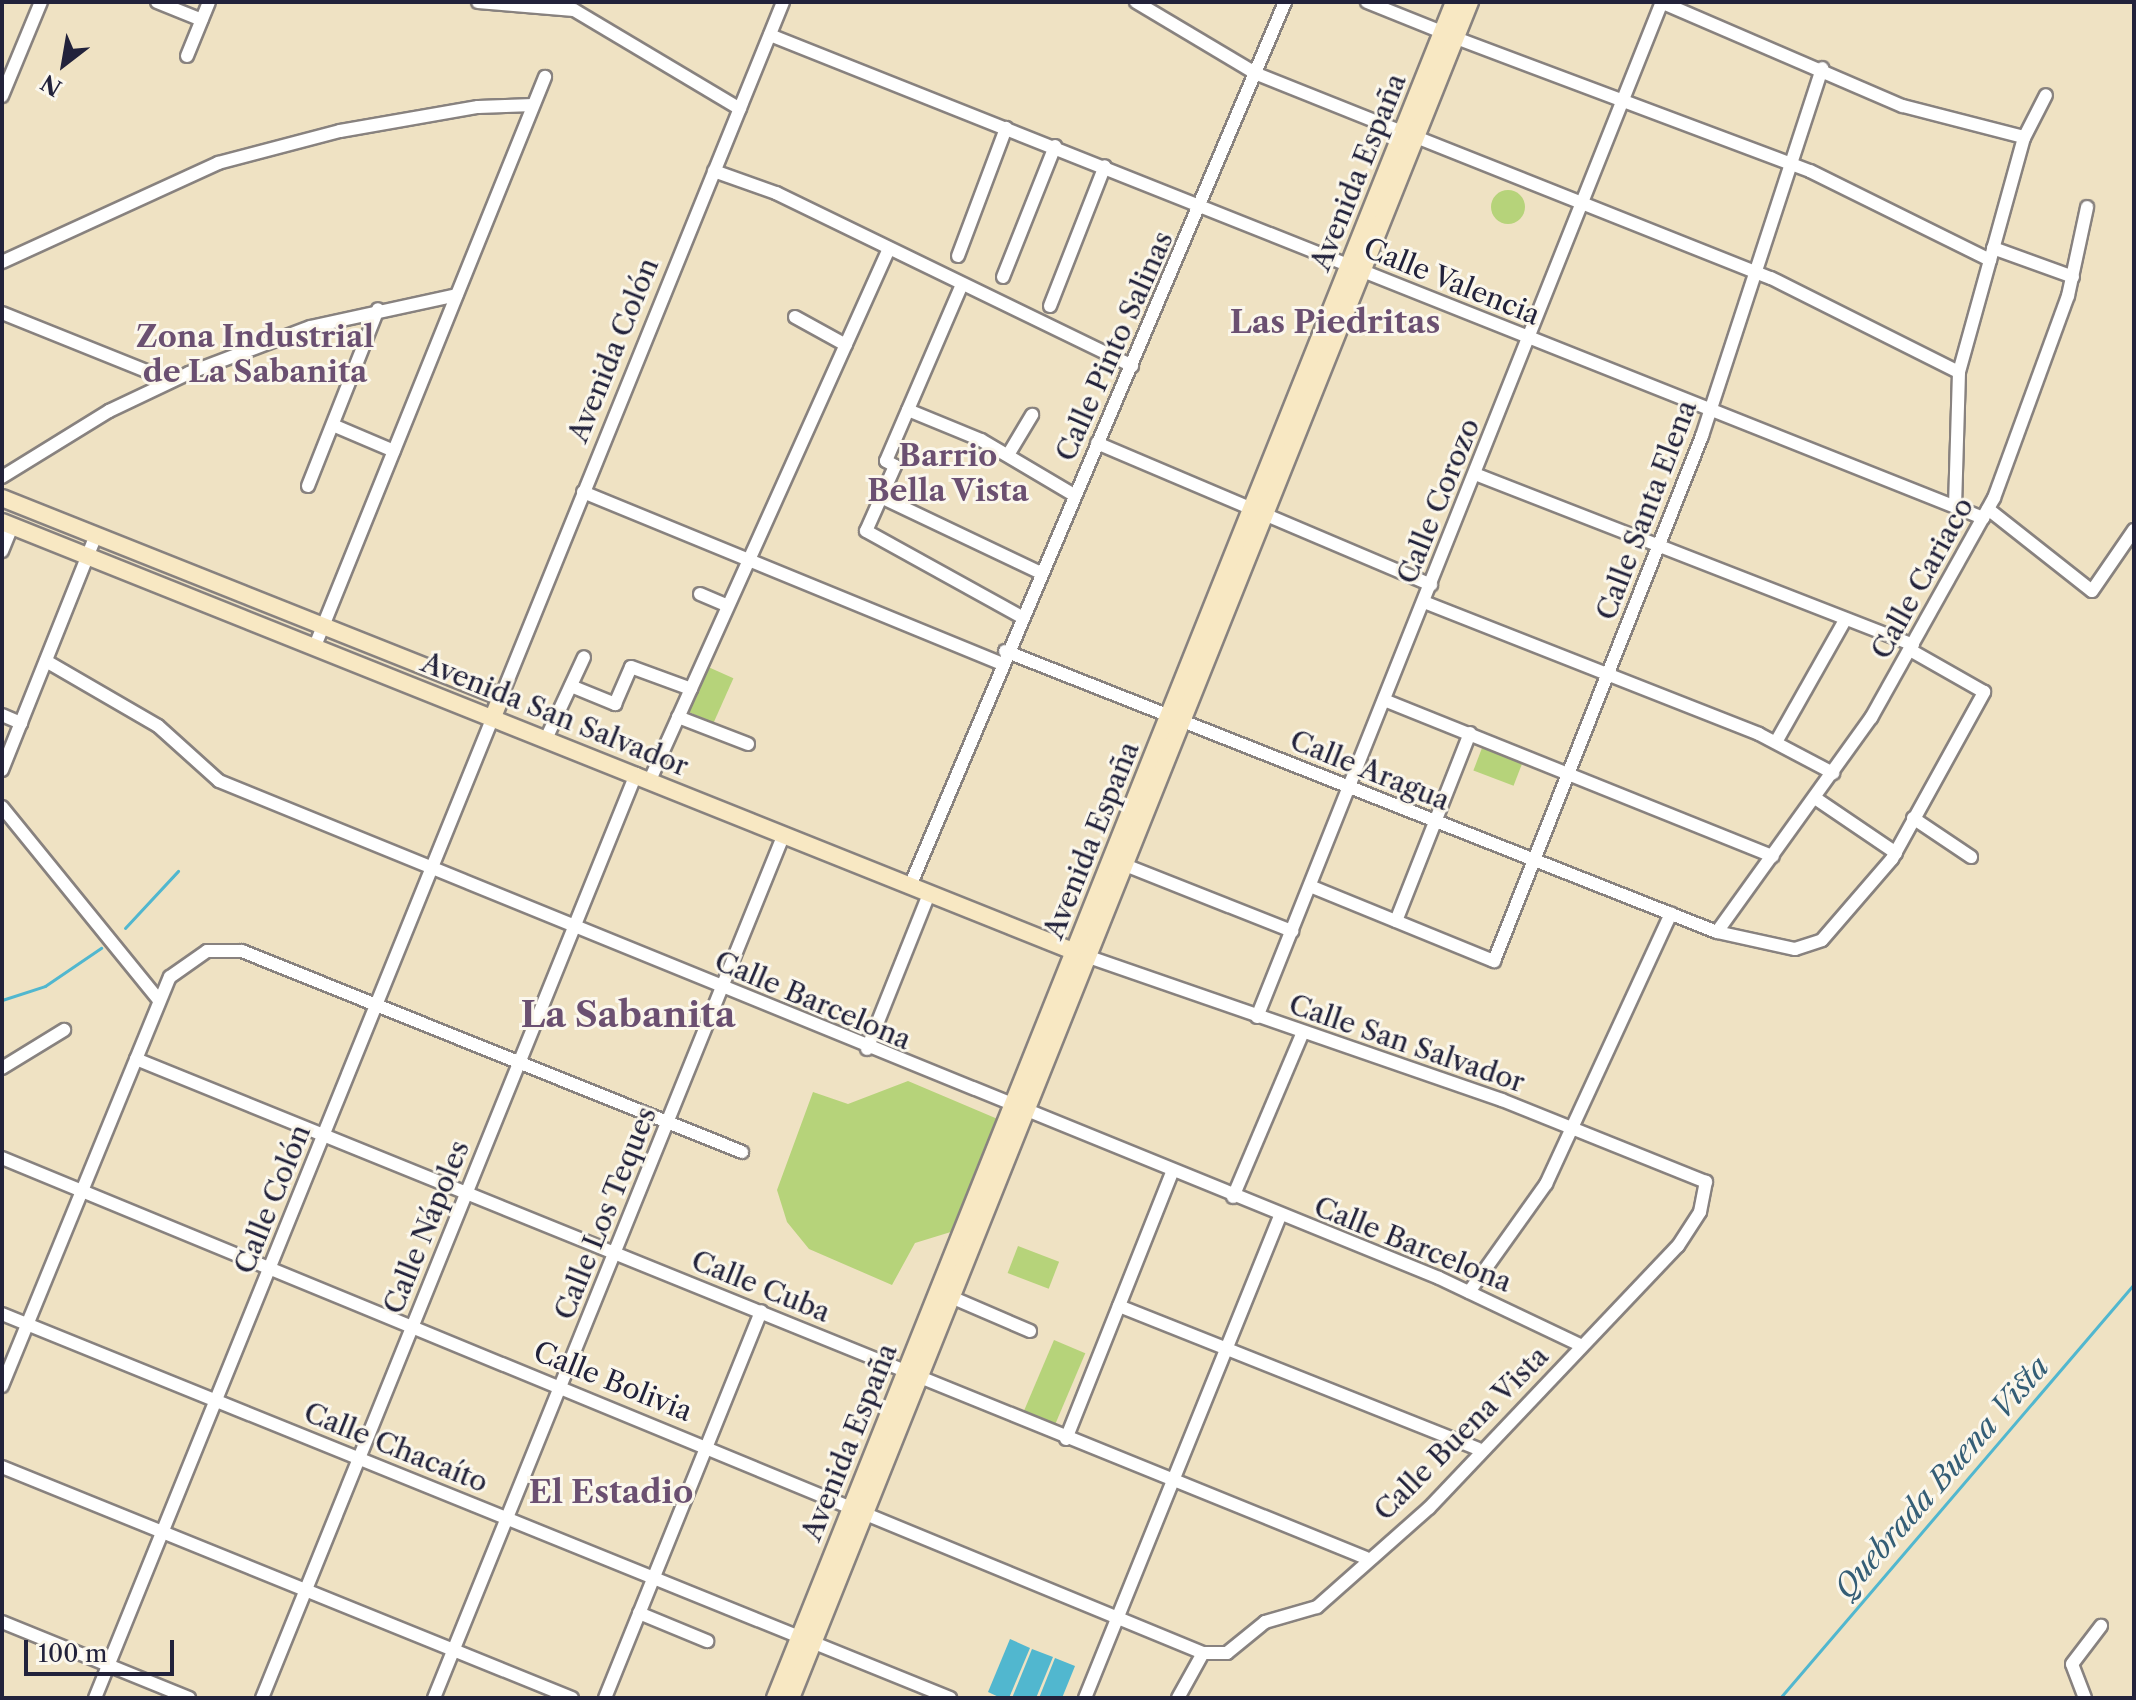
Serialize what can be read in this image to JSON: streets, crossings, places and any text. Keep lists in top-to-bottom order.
{
  "streets": {
    "main road": ["Avenida España", "Avenida Colón", "Avenida San Salvador"],
    "street": [
      "Calle Valencia",
      "Calle Pinto Salinas",
      "Calle Corozo",
      "Calle Santa Elena",
      "Calle Cariaco",
      "Calle Aragua",
      "Calle Barcelona",
      "Calle San Salvador",
      "Calle Colón",
      "Calle Los Teques",
      "Calle Nápoles",
      "Calle Cuba",
      "Calle Bolivia",
      "Calle Buena Vista",
      "Calle Chacaíto"
    ]
  },
  "crossings": [
    ["Avenida España", "Calle Valencia"],
    ["Avenida España", "Avenida San Salvador"],
    ["Avenida España", "Calle Aragua"],
    ["Avenida España", "Calle Barcelona"],
    ["Avenida España", "Calle San Salvador"],
    ["Avenida España", "Calle Cuba"],
    ["Avenida España", "Calle Bolivia"],
    ["Avenida España", "Calle Chacaíto"],
    ["Calle Valencia", "Calle Pinto Salinas"],
    ["Calle Valencia", "Avenida Colón"],
    ["Calle Valencia", "Calle Corozo"],
    ["Calle Valencia", "Calle Santa Elena"],
    ["Calle Valencia", "Calle Cariaco"],
    ["Calle Pinto Salinas", "Avenida San Salvador"],
    ["Calle Pinto Salinas", "Calle Aragua"],
    ["Avenida Colón", "Avenida San Salvador"],
    ["Avenida Colón", "Calle Aragua"],
    ["Avenida Colón", "Calle Colón"],
    ["Calle Corozo", "Calle Aragua"],
    ["Calle Corozo", "Calle San Salvador"],
    ["Calle Santa Elena", "Calle Aragua"],
    ["Calle Cariaco", "Calle Aragua"],
    ["Avenida San Salvador", "Calle San Salvador"],
    ["Avenida San Salvador", "Calle Colón"],
    ["Avenida San Salvador", "Calle Los Teques"],
    ["Avenida San Salvador", "Calle Nápoles"],
    ["Calle Aragua", "Calle Nápoles"],
    ["Calle Barcelona", "Calle Colón"],
    ["Calle Barcelona", "Calle Los Teques"],
    ["Calle Barcelona", "Calle Nápoles"],
    ["Calle Barcelona", "Calle Buena Vista"],
    ["Calle San Salvador", "Calle Buena Vista"],
    ["Calle Colón", "Calle Cuba"],
    ["Calle Colón", "Calle Bolivia"],
    ["Calle Colón", "Calle Chacaíto"],
    ["Calle Los Teques", "Calle Cuba"],
    ["Calle Los Teques", "Calle Bolivia"],
    ["Calle Los Teques", "Calle Chacaíto"],
    ["Calle Nápoles", "Calle Cuba"],
    ["Calle Nápoles", "Calle Bolivia"],
    ["Calle Nápoles", "Calle Chacaíto"],
    ["Calle Cuba", "Calle Buena Vista"],
    ["Calle Bolivia", "Calle Buena Vista"]
  ],
  "districts": [
    "Las Piedritas",
    "Zona Industrial de La Sabanita",
    "Barrio Bella Vista",
    "La Sabanita",
    "El Estadio"
  ],
  "water": ["Quebrada Buena Vista"],
  "scale_bar": "100 m",
  "north": "bottom left"
}
